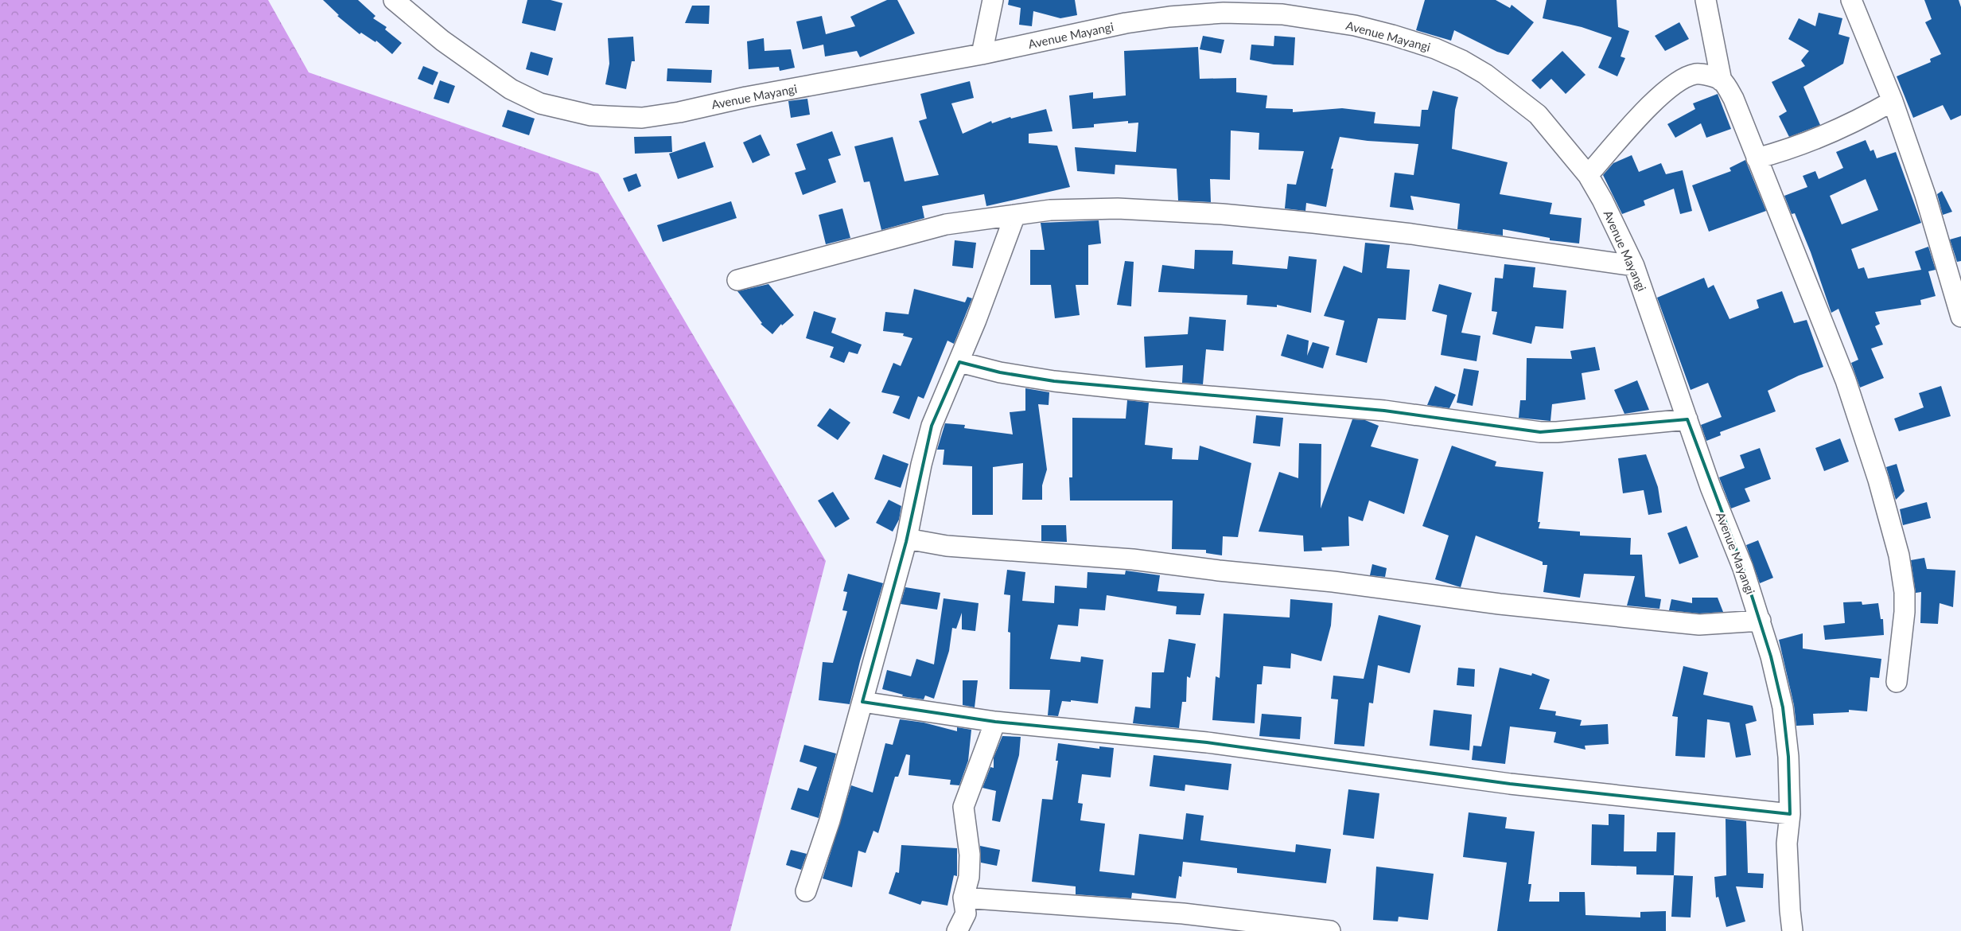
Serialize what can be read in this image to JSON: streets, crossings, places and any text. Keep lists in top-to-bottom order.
{
  "streets": {
    "street": ["Avenue Mayangi"]
  }
}
